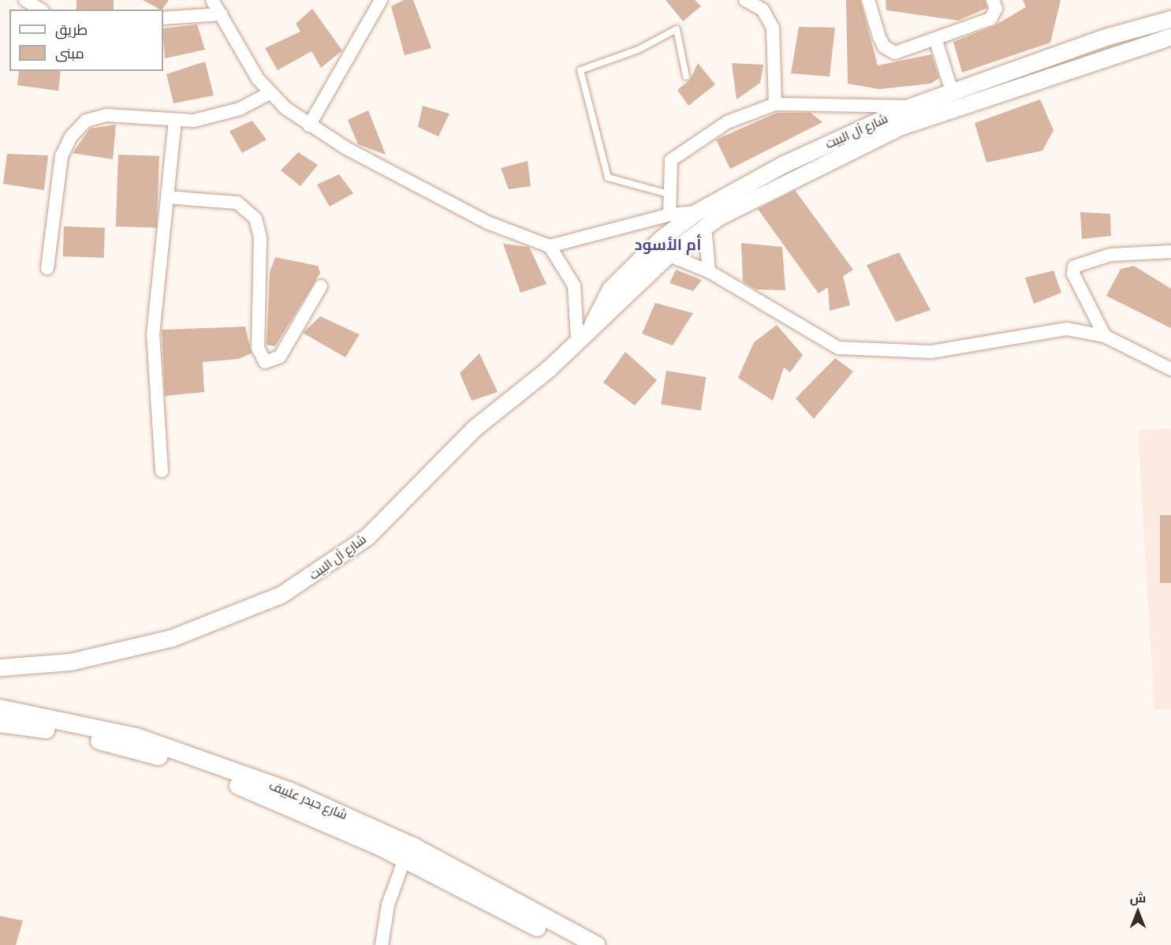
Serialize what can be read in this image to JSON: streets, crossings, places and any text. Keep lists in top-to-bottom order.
{
  "streets": {
    "main road": ["شارع حيدر علييف"],
    "street": ["شارع آل البيت"]
  },
  "districts": ["أم الأسود"],
  "legend": ["طريق", "مبنى"],
  "north": "top"
}
